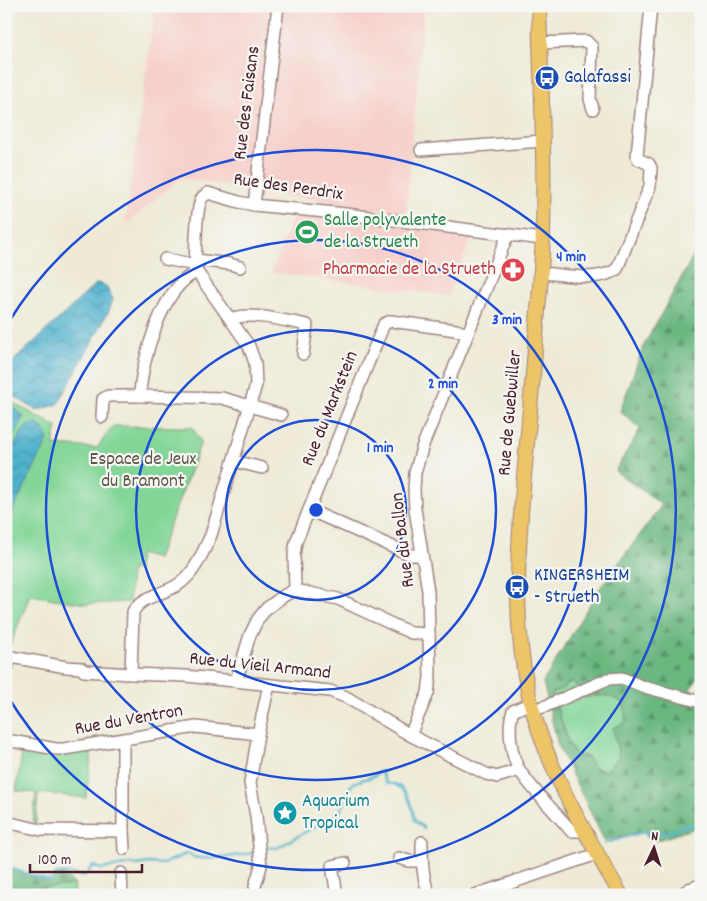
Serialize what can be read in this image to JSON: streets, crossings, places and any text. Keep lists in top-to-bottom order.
{
  "streets": {
    "main road": ["Rue de Guebwiller"],
    "street": [
      "Rue des Faisans",
      "Rue des Perdrix",
      "Rue du Markstein",
      "Rue du Ballon",
      "Rue du Vieil Armand",
      "Rue du Ventron"
    ]
  },
  "crossings": [
    ["Rue des Faisans", "Rue des Perdrix"],
    ["Rue des Perdrix", "Rue de Guebwiller"],
    ["Rue des Perdrix", "Rue du Ballon"],
    ["Rue du Markstein", "Rue du Ballon"],
    ["Rue du Ballon", "Rue du Vieil Armand"]
  ],
  "parks": ["Espace de Jeux du Bramont"],
  "places": {
    "bus stop": ["Galafassi", "KINGERSHEIM - Strueth"],
    "sports": ["Salle polyvalente de la Strueth"],
    "pharmacy": ["Pharmacie de la Strueth"],
    "place": ["Aquarium Tropical"]
  },
  "scale_bar": "100 m",
  "north": "top",
  "rings": [
    "4 min",
    "3 min",
    "2 min",
    "1 min"
  ]
}
